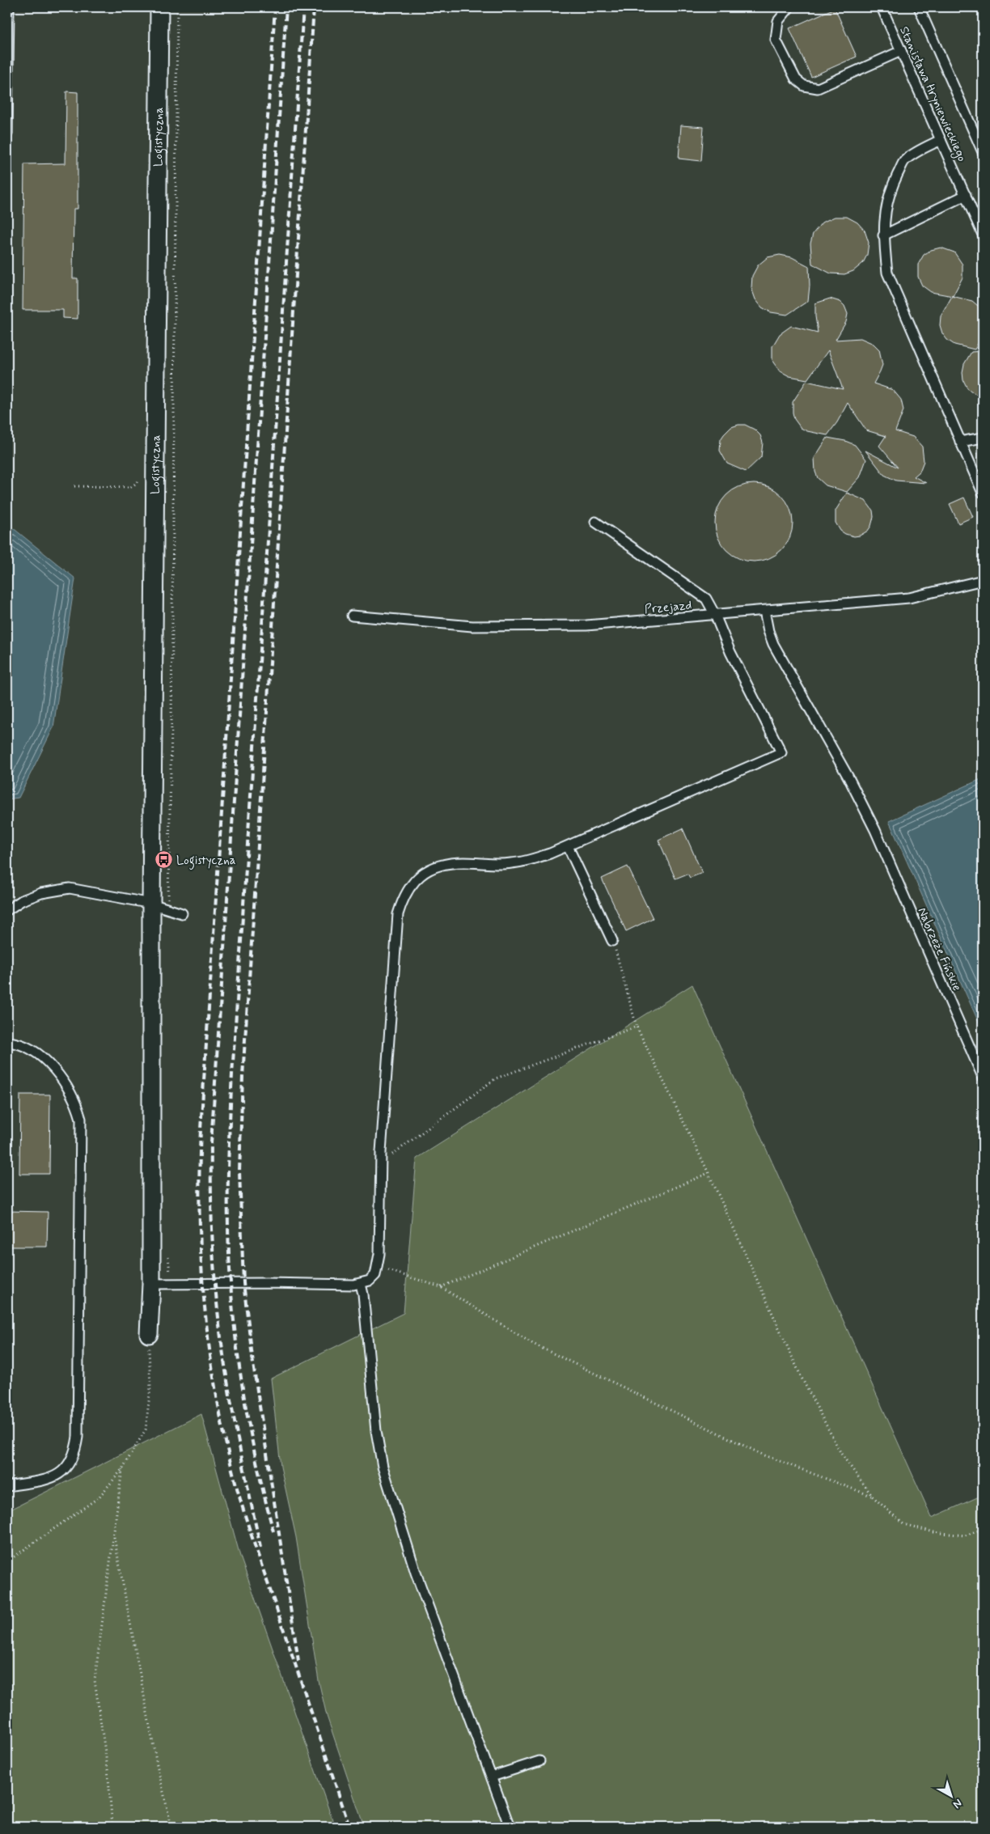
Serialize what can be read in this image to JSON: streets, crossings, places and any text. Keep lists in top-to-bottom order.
{
  "streets": {
    "street": ["Logistyczna"],
    "lane": ["Stanisława Hryniewieckiego", "Przejazd", "Nabrzeże Fińskie"]
  },
  "crossings": [
    ["Przejazd", "Nabrzeże Fińskie"]
  ],
  "places": {
    "bus stop": ["Logistyczna"]
  },
  "north": "bottom right"
}
